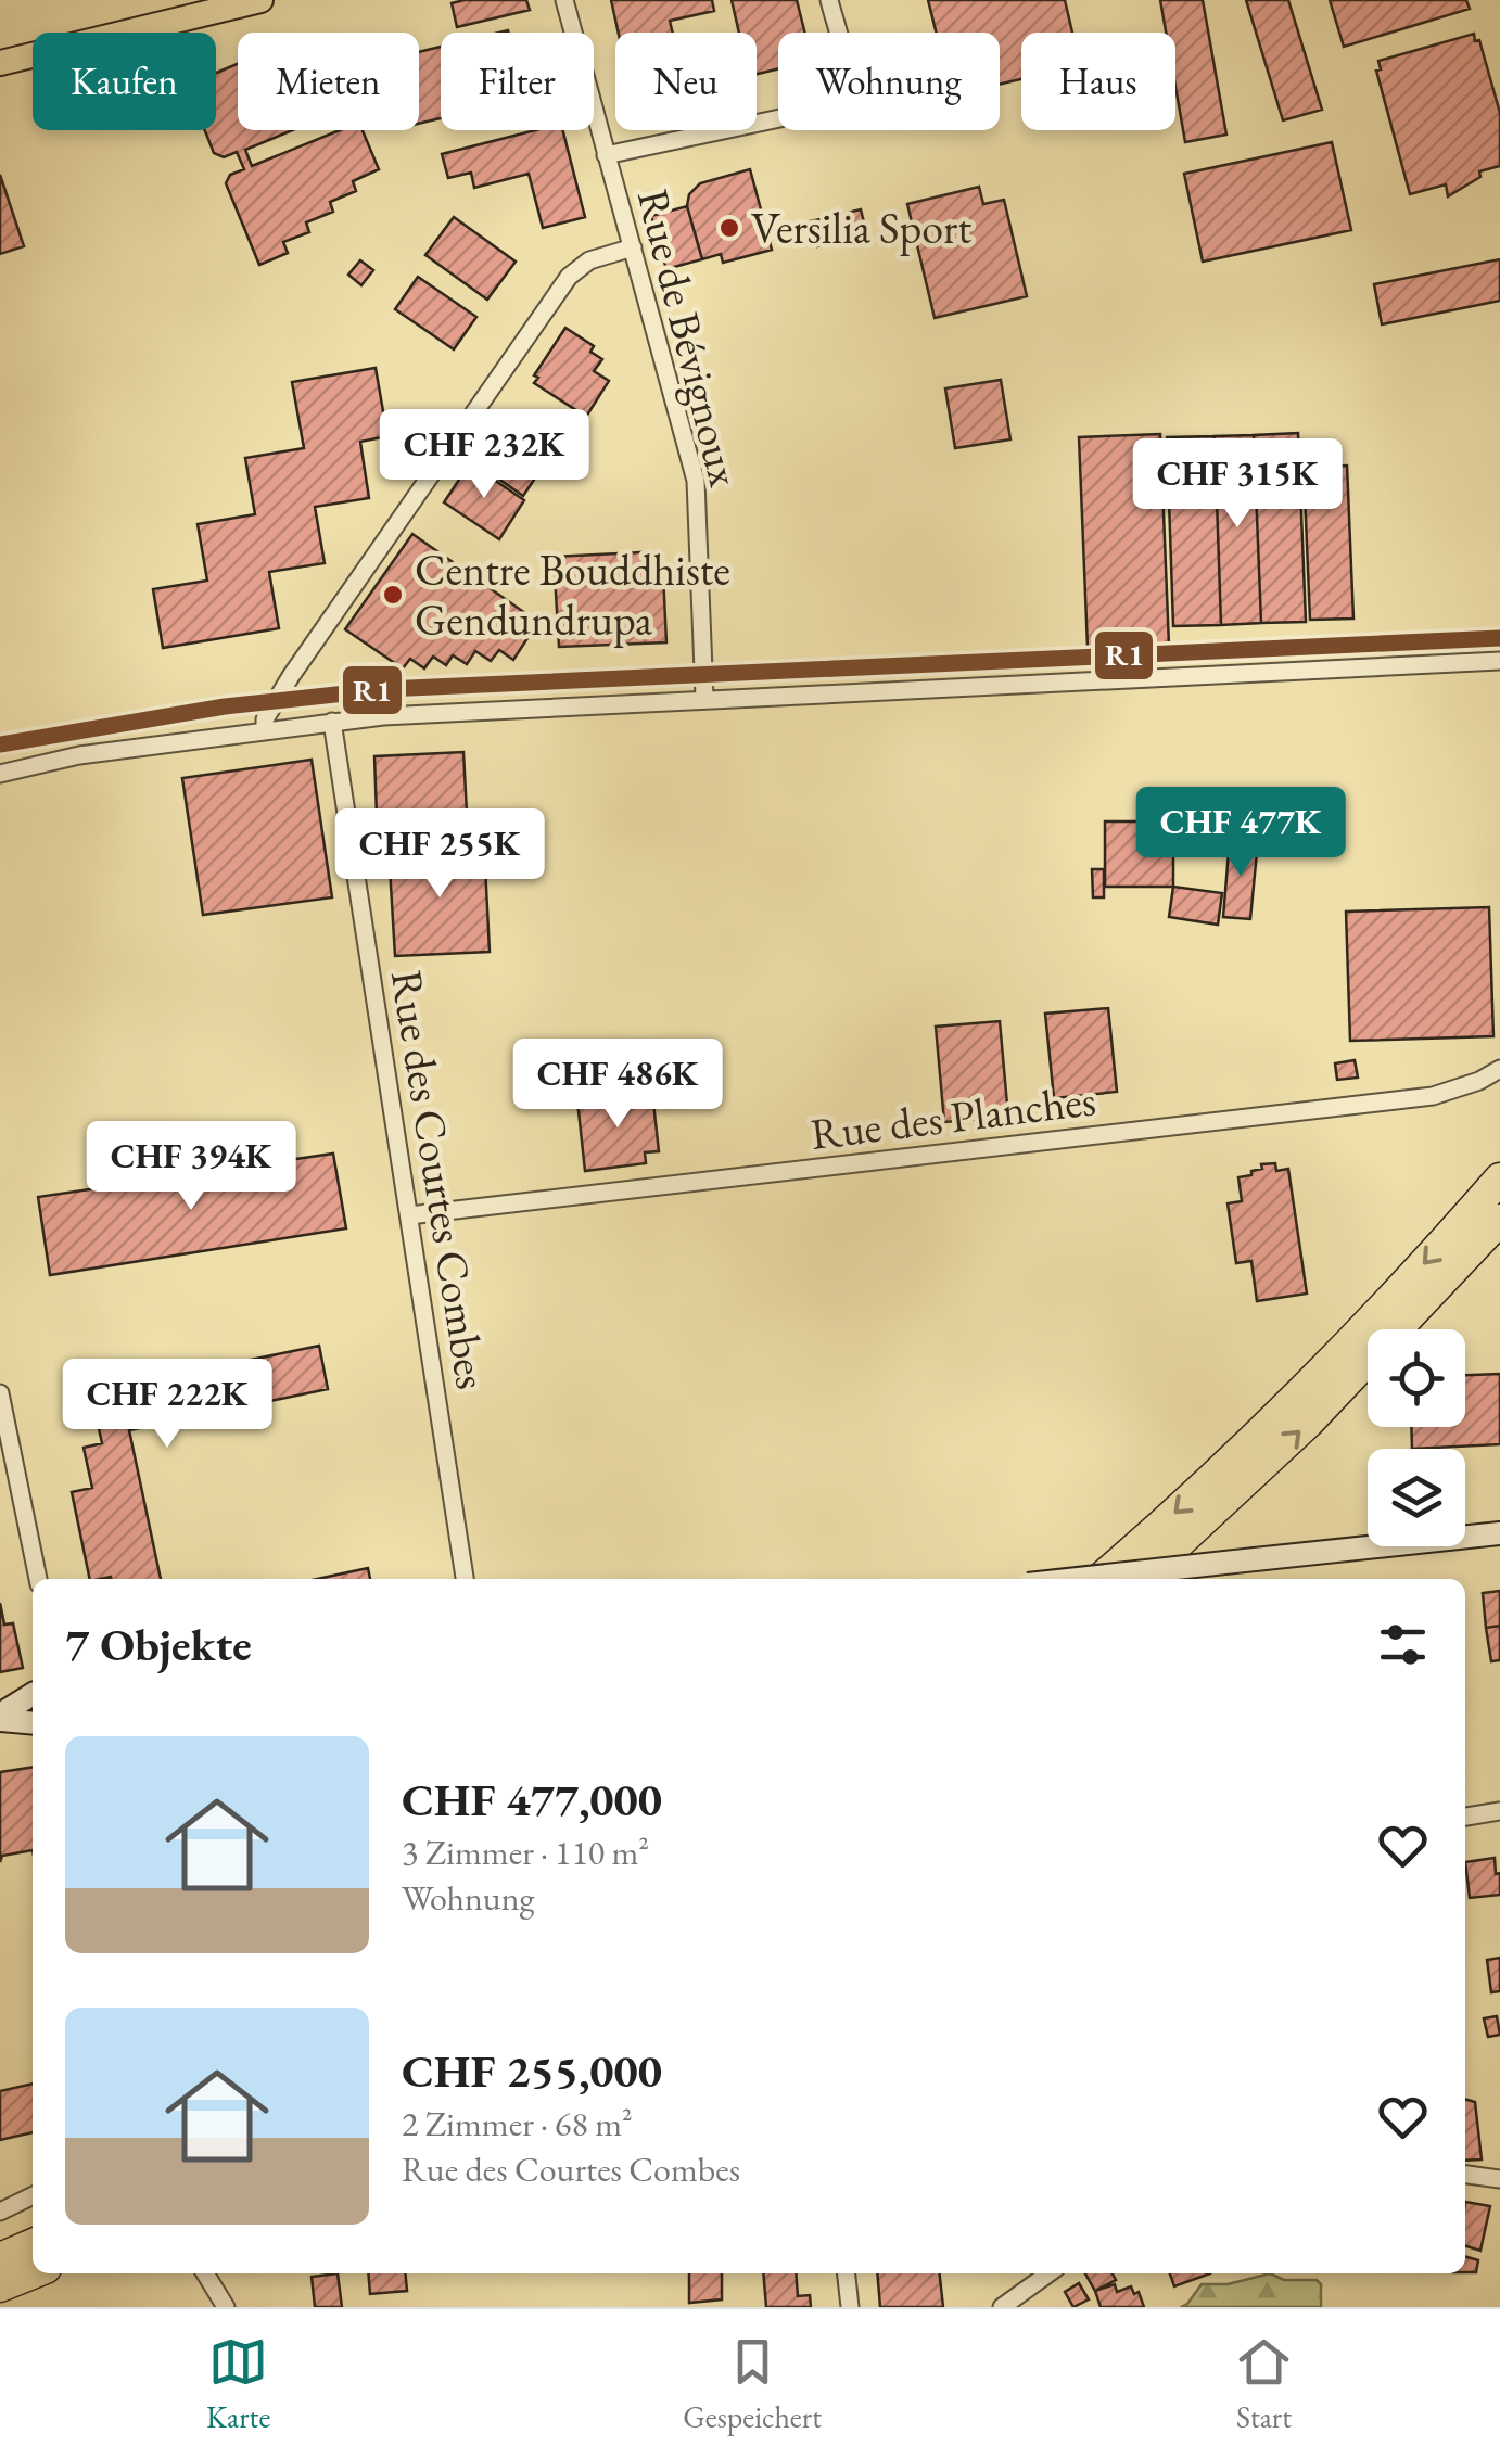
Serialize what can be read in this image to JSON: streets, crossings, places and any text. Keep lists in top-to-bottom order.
{
  "streets": {
    "street": ["Rue de Bévignoux", "Rue des Planches", "Rue des Courtes Combes"]
  },
  "crossings": [
    ["Rue des Planches", "Rue des Courtes Combes"]
  ],
  "places": ["Versilia Sport", "Centre Bouddhiste Gendundrupa"],
  "lines": ["transit line R1"],
  "page": {
    "chip": [
      "Kaufen",
      "Mieten",
      "Filter",
      "Neu",
      "Wohnung",
      "Haus"
    ],
    "price": [
      "CHF 232K",
      "CHF 315K",
      "CHF 477K",
      "CHF 255K",
      "CHF 486K",
      "CHF 394K",
      "CHF 222K"
    ],
    "heading": "7 Objekte",
    "list": [
      {
        "name": "CHF 477,000",
        "note": "3 Zimmer · 110 m² · Wohnung"
      },
      {
        "name": "CHF 255,000",
        "note": "2 Zimmer · 68 m² · Rue des Courtes Combes"
      }
    ],
    "tabs": ["Karte", "Gespeichert", "Start"]
  }
}
